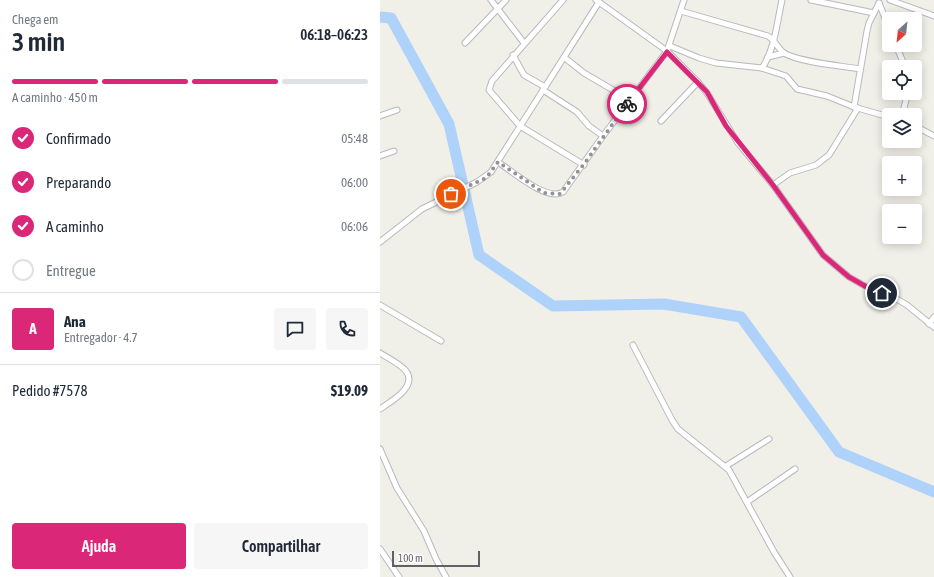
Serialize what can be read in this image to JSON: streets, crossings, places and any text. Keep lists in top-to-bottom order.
{
  "scale_bar": "100 m",
  "north": "bottom left",
  "page": {
    "heading": ["3 min", "Chega em", "06:18–06:23"],
    "panel": [
      "Ana",
      "Entregador · 4.7",
      "Pedido #7578",
      "$19.09"
    ],
    "map_buttons": ["+", "−"],
    "bar": "A caminho · 450 m",
    "list": [
      ["Confirmado", "05:48"],
      ["Preparando", "06:00"],
      ["A caminho", "06:06"],
      "Entregue"
    ],
    "round": "A",
    "buttons": ["Ajuda", "Compartilhar"],
    "scale": "100 m"
  }
}
